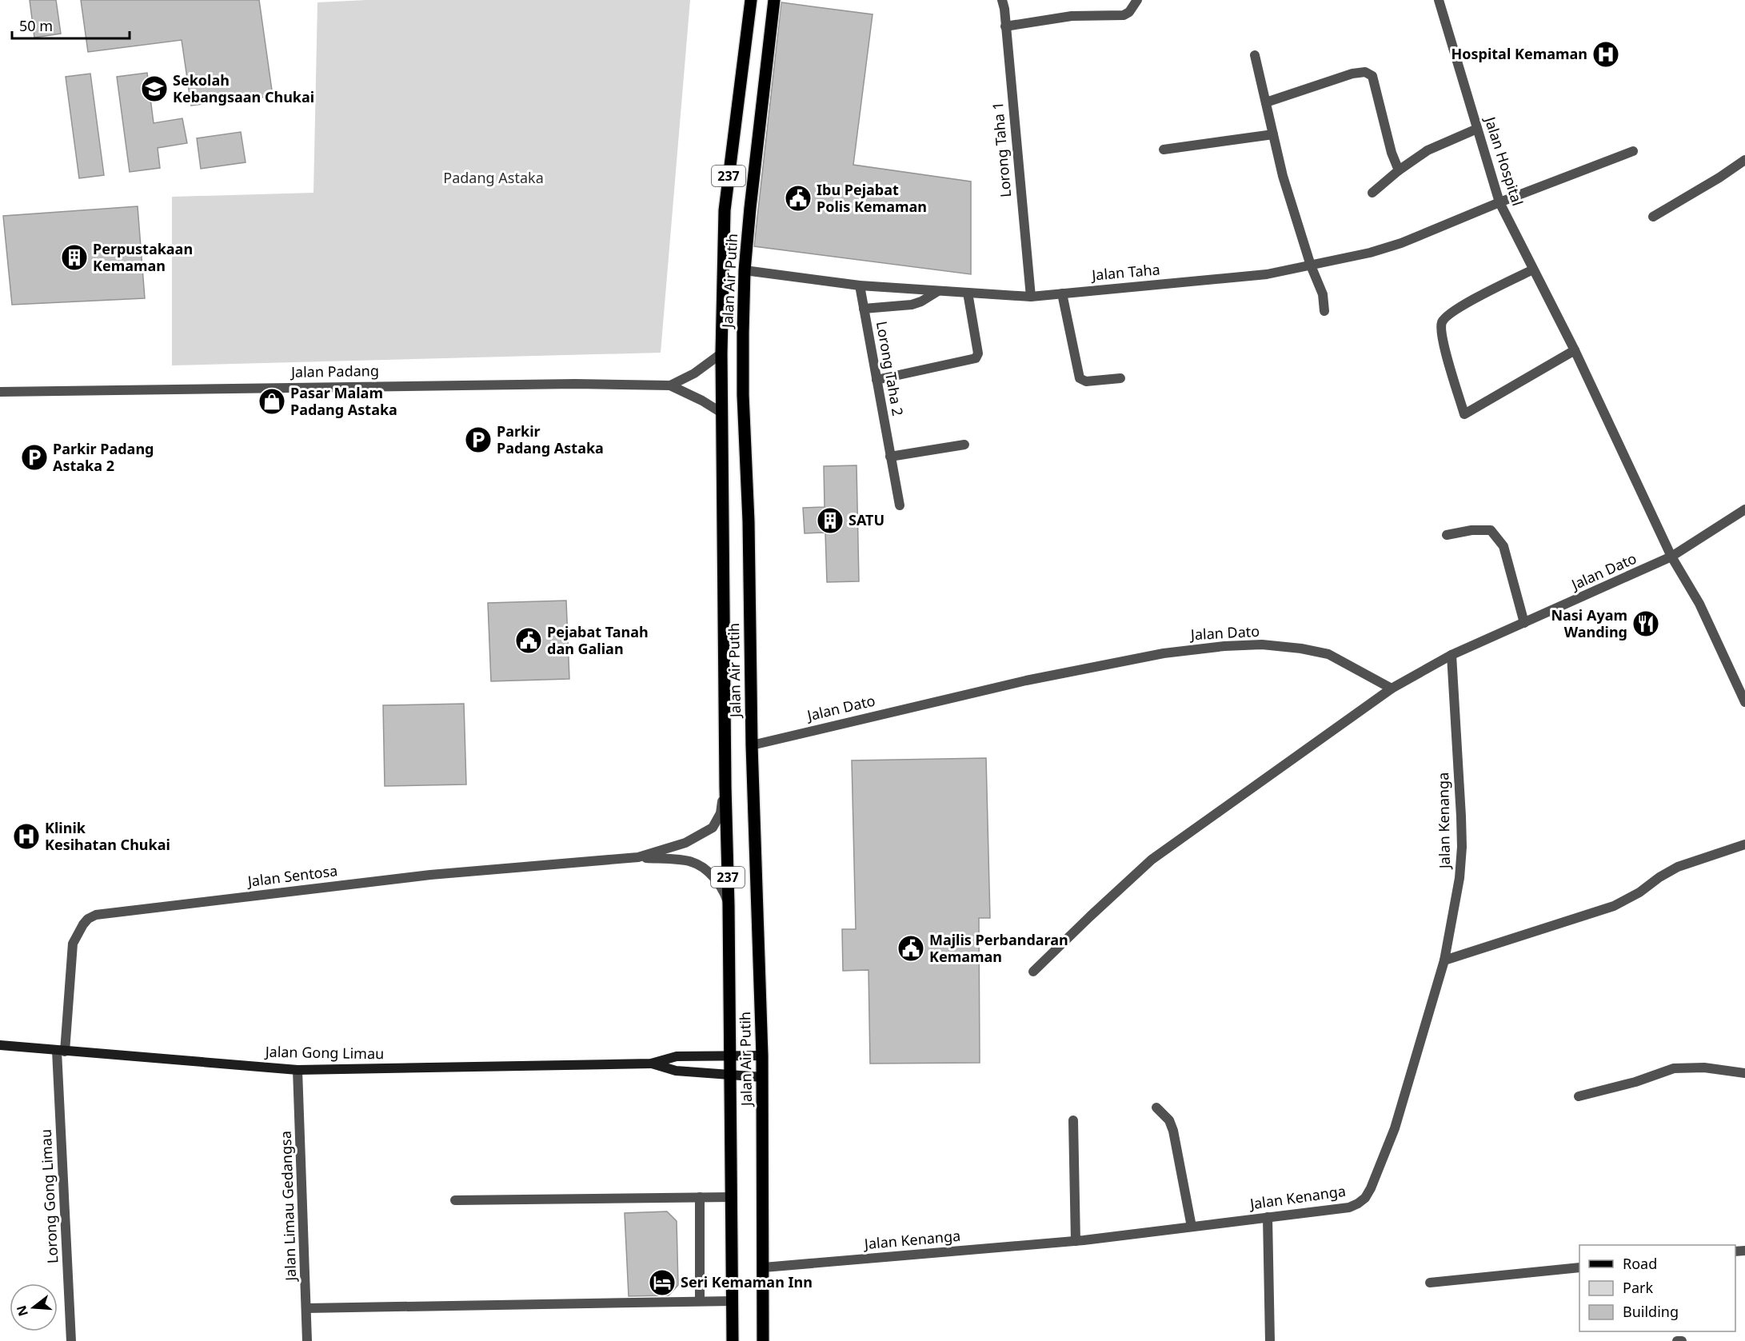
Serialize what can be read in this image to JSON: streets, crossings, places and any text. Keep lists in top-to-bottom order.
{
  "streets": {
    "main road": ["237", "Jalan Air Putih"],
    "street": [
      "Lorong Taha 1",
      "Jalan Hospital",
      "Jalan Taha",
      "Lorong Taha 2",
      "Jalan Padang",
      "Jalan Dato",
      "Jalan Kenanga",
      "Jalan Sentosa",
      "Jalan Gong Limau",
      "Lorong Gong Limau",
      "Jalan Limau Gedangsa"
    ]
  },
  "crossings": [
    ["Lorong Taha 1", "Jalan Taha"],
    ["Jalan Hospital", "Jalan Taha"],
    ["Jalan Taha", "Jalan Air Putih"],
    ["Jalan Taha", "Lorong Taha 2"],
    ["Jalan Air Putih", "Jalan Dato"],
    ["Jalan Air Putih", "Jalan Kenanga"],
    ["Jalan Air Putih", "Jalan Gong Limau"],
    ["Jalan Dato", "Jalan Kenanga"],
    ["Jalan Sentosa", "Jalan Gong Limau"],
    ["Jalan Sentosa", "Lorong Gong Limau"],
    ["Jalan Gong Limau", "Lorong Gong Limau"],
    ["Jalan Gong Limau", "Jalan Limau Gedangsa"]
  ],
  "parks": ["Padang Astaka"],
  "places": {
    "hospital": ["Hospital Kemaman", "Klinik Kesihatan Chukai"],
    "school or university": ["Sekolah Kebangsaan Chukai"],
    "public building": ["Ibu Pejabat Polis Kemaman", "Pejabat Tanah dan Galian", "Majlis Perbandaran Kemaman"],
    "building": ["Perpustakaan Kemaman", "SATU"],
    "shop": ["Pasar Malam Padang Astaka"],
    "parking": ["Parkir Padang Astaka", "Parkir Padang Astaka 2"],
    "restaurant": ["Nasi Ayam Wanding"],
    "hotel": ["Seri Kemaman Inn"]
  },
  "legend": ["Road", "Park", "Building"],
  "scale_bar": "50 m",
  "north": "left"
}
